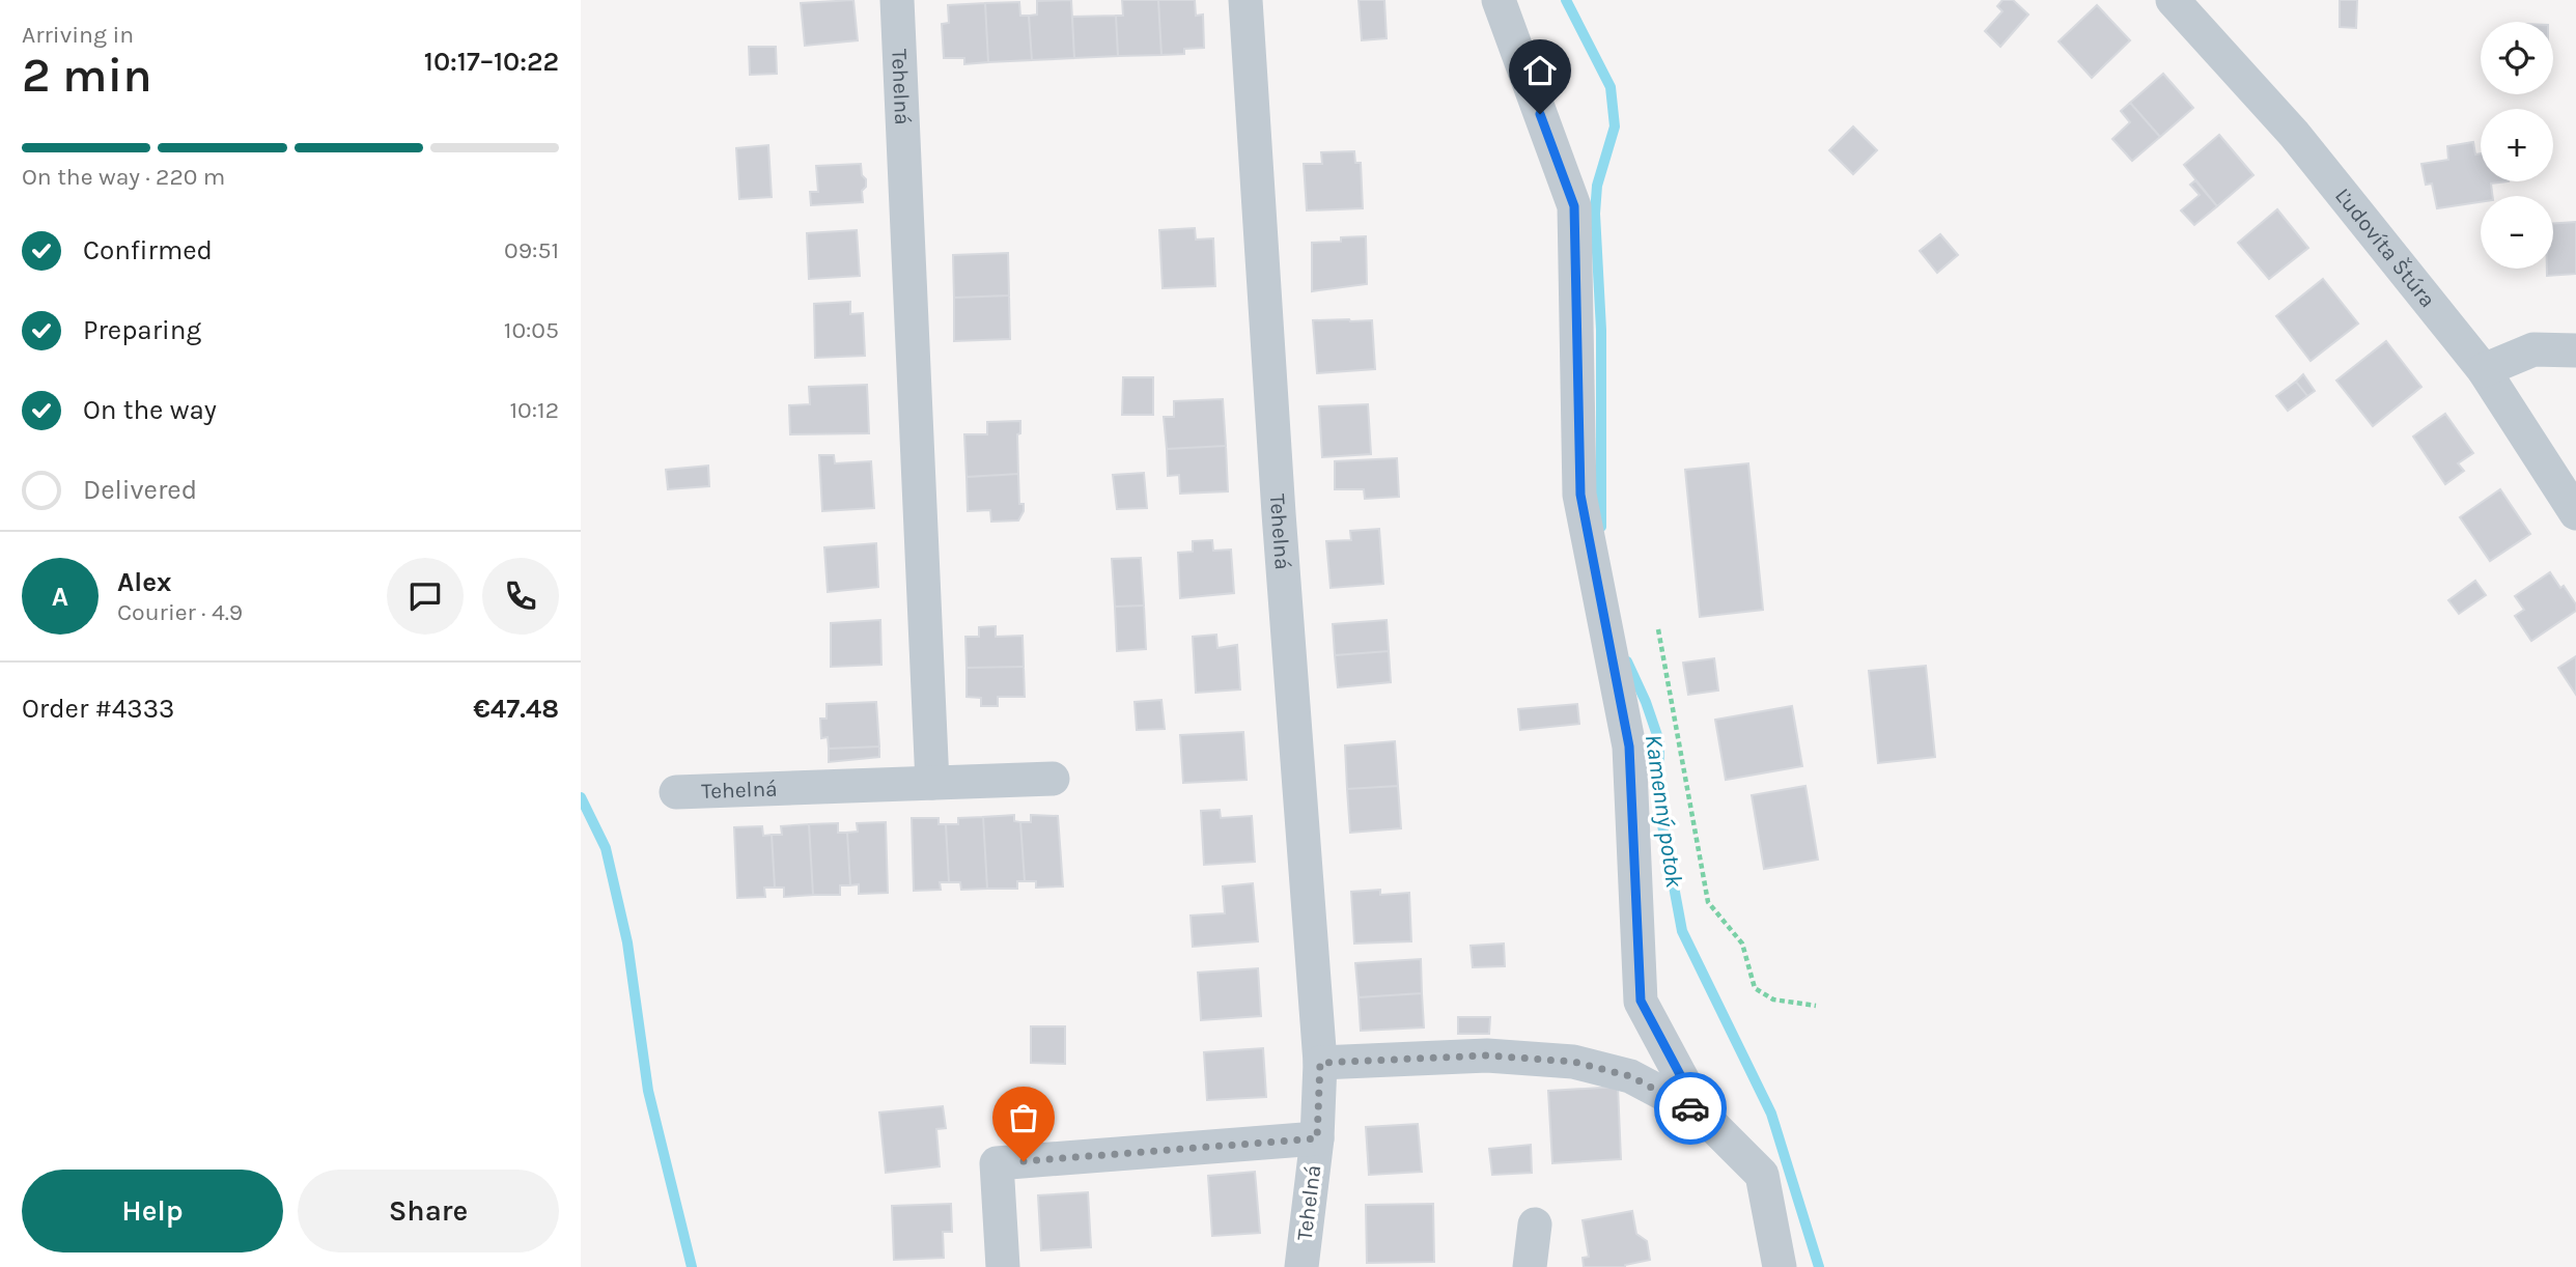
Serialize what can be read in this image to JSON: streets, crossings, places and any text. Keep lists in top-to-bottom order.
{
  "streets": {
    "street": ["Tehelná", "Ľudovíta Štúra"]
  },
  "water": ["Kamenný potok"],
  "page": {
    "heading": ["2 min", "Arriving in", "10:17–10:22"],
    "panel": [
      "Alex",
      "Courier · 4.9",
      "Order #4333",
      "€47.48"
    ],
    "map_buttons": ["+", "−"],
    "bar": "On the way · 220 m",
    "list": [
      ["Confirmed", "09:51"],
      ["Preparing", "10:05"],
      ["On the way", "10:12"],
      "Delivered"
    ],
    "round": "A",
    "buttons": ["Help", "Share"]
  }
}
